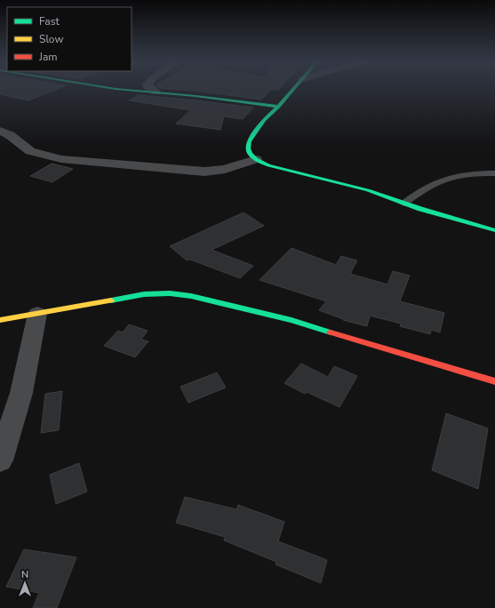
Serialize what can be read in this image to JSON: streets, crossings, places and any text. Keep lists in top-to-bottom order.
{
  "legend": ["Fast", "Slow", "Jam"],
  "north": "top"
}
